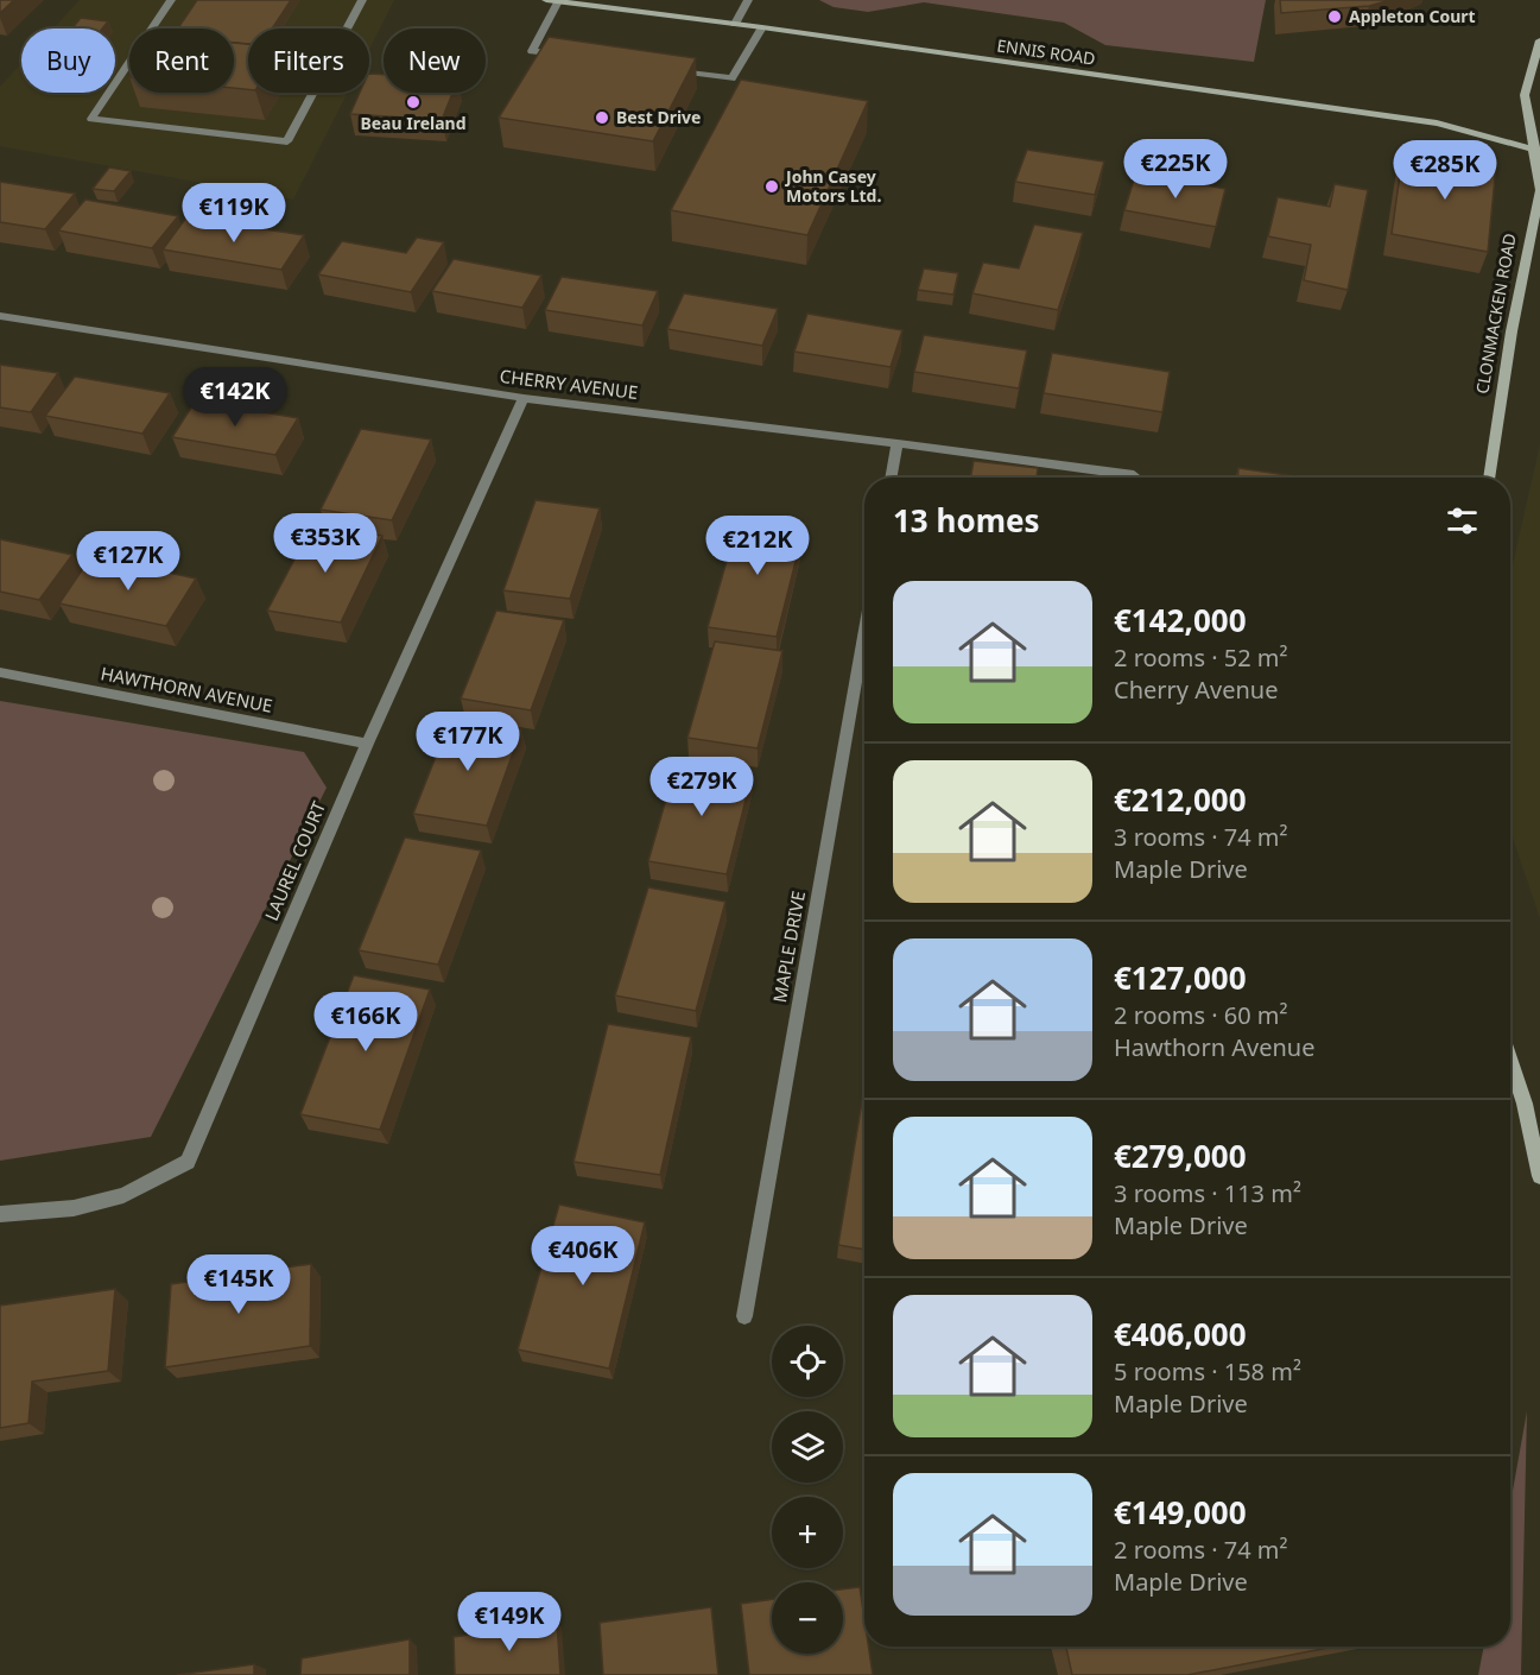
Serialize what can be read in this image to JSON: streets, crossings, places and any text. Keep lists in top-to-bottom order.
{
  "streets": {
    "main road": ["ENNIS ROAD", "CLONMACKEN ROAD"],
    "street": [
      "CHERRY AVENUE",
      "HAWTHORN AVENUE",
      "LAUREL COURT",
      "MAPLE DRIVE"
    ]
  },
  "crossings": [
    ["ENNIS ROAD", "CLONMACKEN ROAD"],
    ["CHERRY AVENUE", "LAUREL COURT"],
    ["HAWTHORN AVENUE", "LAUREL COURT"]
  ],
  "places": [
    "Appleton Court",
    "Beau Ireland",
    "Best Drive",
    "John Casey Motors Ltd."
  ],
  "page": {
    "chip": [
      "Buy",
      "Rent",
      "Filters",
      "New"
    ],
    "price": [
      "€225K",
      "€285K",
      "€119K",
      "€142K",
      "€353K",
      "€212K",
      "€127K",
      "€177K",
      "€279K",
      "€166K",
      "€406K",
      "€145K",
      "€149K"
    ],
    "heading": "13 homes",
    "list": [
      {
        "name": "€142,000",
        "note": "2 rooms · 52 m² · Cherry Avenue"
      },
      {
        "name": "€212,000",
        "note": "3 rooms · 74 m² · Maple Drive"
      },
      {
        "name": "€127,000",
        "note": "2 rooms · 60 m² · Hawthorn Avenue"
      },
      {
        "name": "€279,000",
        "note": "3 rooms · 113 m² · Maple Drive"
      },
      {
        "name": "€406,000",
        "note": "5 rooms · 158 m² · Maple Drive"
      },
      {
        "name": "€149,000",
        "note": "2 rooms · 74 m² · Maple Drive"
      }
    ],
    "map_buttons": ["+", "−"]
  }
}
